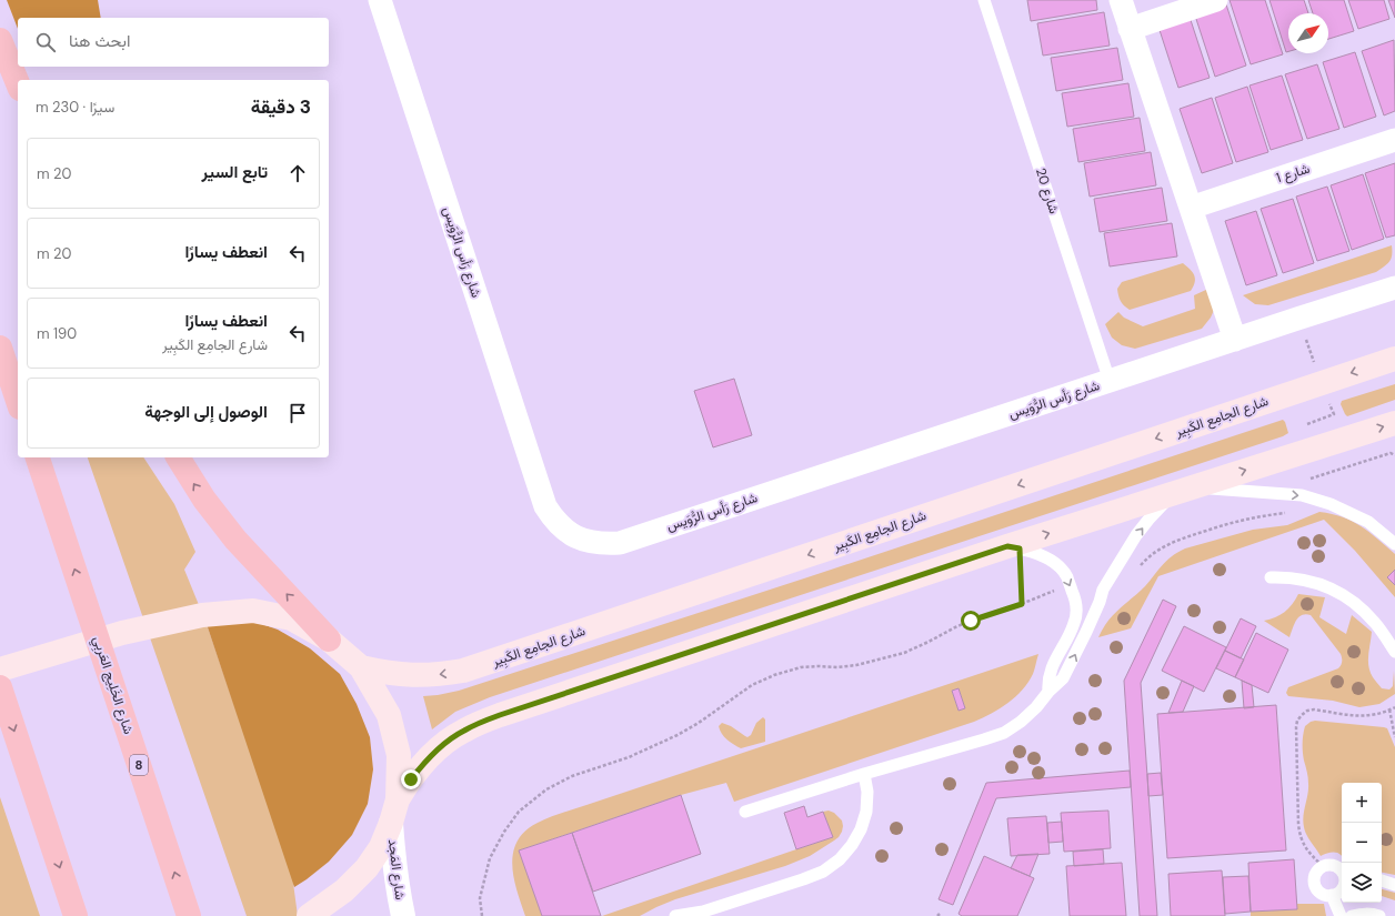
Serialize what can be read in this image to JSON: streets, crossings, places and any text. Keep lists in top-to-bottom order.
{
  "streets": {
    "highway": ["شارع الخَلِيج العَربِي", "8"],
    "main road": ["شارع الجامِع الكَبِير"],
    "street": ["شارع 1", "شارع رَأس الرُّوَيس", "شارع المَجد"],
    "lane": ["شارع 20"]
  },
  "crossings": [
    ["شارع 20", "شارع رَأس الرُّوَيس"]
  ],
  "north": "top right",
  "page": {
    "search": "ابحث هنا",
    "heading": ["3 دقيقة", "سيرًا · 230 m"],
    "list": [
      ["تابع السير", "20 m"],
      ["انعطف يسارًا", "20 m"],
      ["انعطف يسارًا", "شارع الجامِع الكَبِير", "190 m"],
      "الوصول إلى الوجهة"
    ],
    "map_buttons": ["+", "−"]
  }
}
